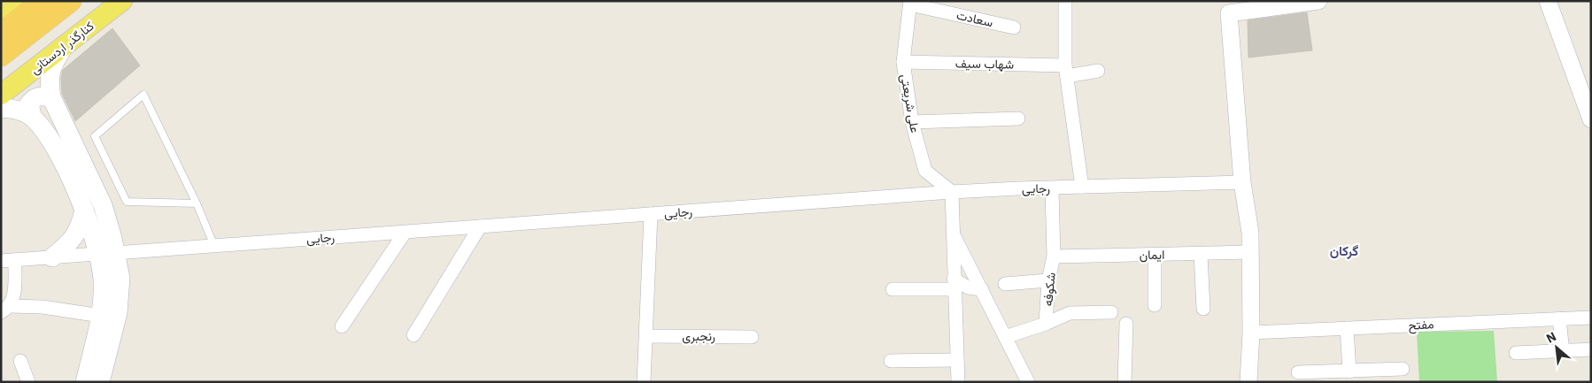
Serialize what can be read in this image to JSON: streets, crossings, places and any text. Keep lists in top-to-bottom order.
{
  "streets": {
    "main road": ["کنارگذر اردستانی"],
    "street": [
      "سعادت",
      "شهاب سیف",
      "علی شریعتی",
      "رجایی",
      "ایمان",
      "شکوفه",
      "مفتح",
      "رنجبری"
    ]
  },
  "crossings": [
    ["سعادت", "علی شریعتی"],
    ["شهاب سیف", "علی شریعتی"],
    ["علی شریعتی", "رجایی"],
    ["رجایی", "شکوفه"],
    ["ایمان", "شکوفه"]
  ],
  "districts": ["گرکان"],
  "north": "top left"
}
